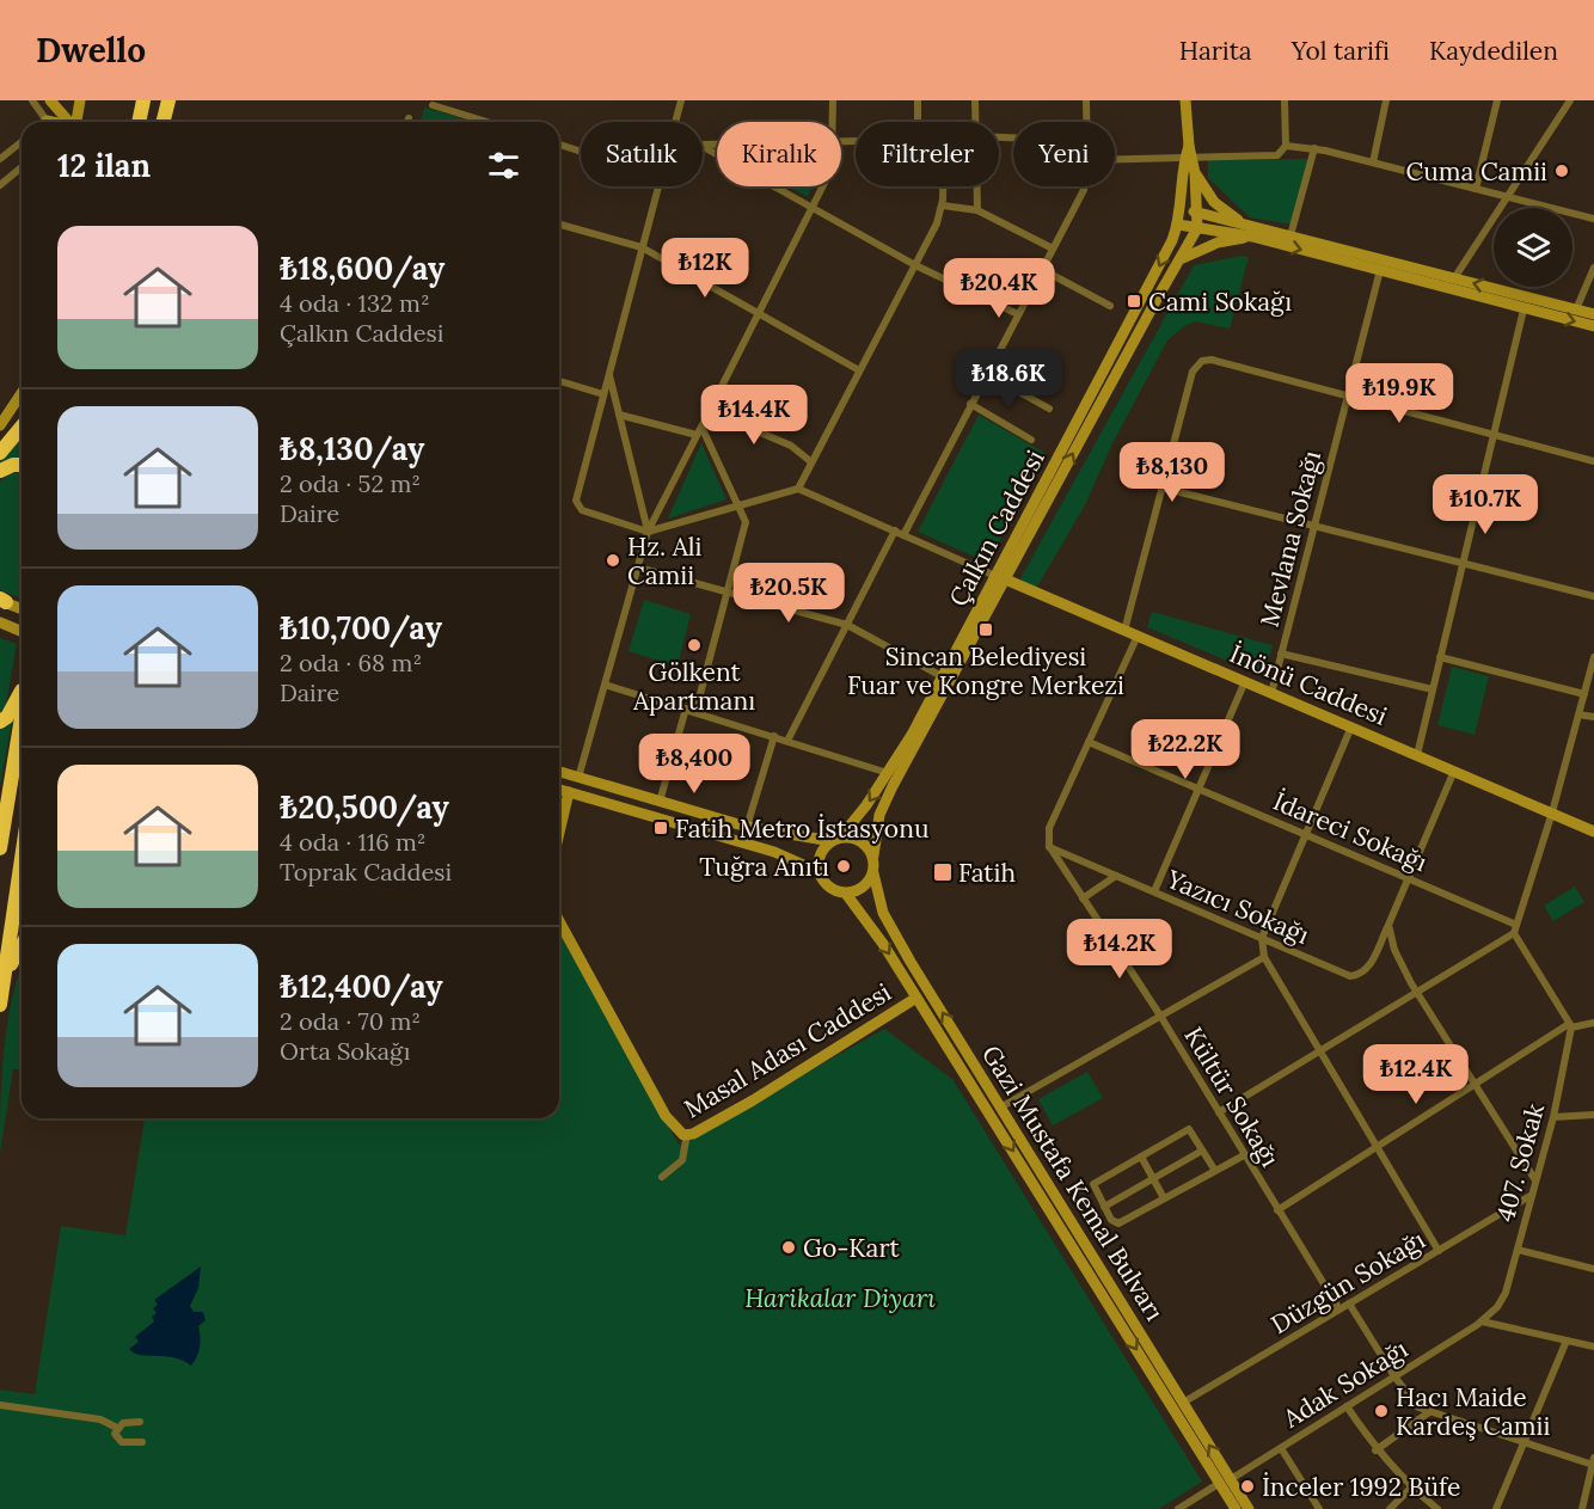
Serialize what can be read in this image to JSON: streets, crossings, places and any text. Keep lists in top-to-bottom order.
{
  "streets": {
    "main road": [
      "Çalkın Caddesi",
      "İnönü Caddesi",
      "Masal Adası Caddesi",
      "Gazi Mustafa Kemal Bulvarı"
    ],
    "street": [
      "Mevlana Sokağı",
      "İdareci Sokağı",
      "Yazıcı Sokağı",
      "Kültür Sokağı",
      "407. Sokak",
      "Düzgün Sokağı",
      "Adak Sokağı"
    ]
  },
  "crossings": [
    ["Çalkın Caddesi", "İnönü Caddesi"],
    ["Çalkın Caddesi", "Gazi Mustafa Kemal Bulvarı"],
    ["Mevlana Sokağı", "İnönü Caddesi"],
    ["Yazıcı Sokağı", "Kültür Sokağı"],
    ["Masal Adası Caddesi", "Gazi Mustafa Kemal Bulvarı"],
    ["Kültür Sokağı", "Düzgün Sokağı"],
    ["407. Sokak", "Düzgün Sokağı"],
    ["407. Sokak", "Adak Sokağı"],
    ["Gazi Mustafa Kemal Bulvarı", "Düzgün Sokağı"],
    ["Gazi Mustafa Kemal Bulvarı", "Adak Sokağı"]
  ],
  "parks": ["Harikalar Diyarı"],
  "places": {
    "other": [
      "Cuma Camii",
      "Hz. Ali Camii",
      "Gölkent Apartmanı",
      "Tuğra Anıtı",
      "Go-Kart",
      "Hacı Maide Kardeş Camii",
      "İnceler 1992 Büfe"
    ],
    "transit": [
      "Cami Sokağı",
      "Sincan Belediyesi Fuar ve Kongre Merkezi",
      "Fatih Metro İstasyonu",
      "Fatih"
    ]
  },
  "page": {
    "header": "Dwello",
    "nav": ["Harita", "Yol tarifi", "Kaydedilen"],
    "chip": [
      "Satılık",
      "Kiralık",
      "Filtreler",
      "Yeni"
    ],
    "heading": "12 ilan",
    "list": [
      {
        "name": "₺18,600/ay",
        "note": "4 oda · 132 m² · Çalkın Caddesi"
      },
      {
        "name": "₺8,130/ay",
        "note": "2 oda · 52 m² · Daire"
      },
      {
        "name": "₺10,700/ay",
        "note": "2 oda · 68 m² · Daire"
      },
      {
        "name": "₺20,500/ay",
        "note": "4 oda · 116 m² · Toprak Caddesi"
      },
      {
        "name": "₺12,400/ay",
        "note": "2 oda · 70 m² · Orta Sokağı"
      }
    ],
    "price": [
      "₺12K",
      "₺20.4K",
      "₺18.6K",
      "₺19.9K",
      "₺14.4K",
      "₺8,130",
      "₺10.7K",
      "₺20.5K",
      "₺22.2K",
      "₺8,400",
      "₺14.2K",
      "₺12.4K"
    ]
  }
}
